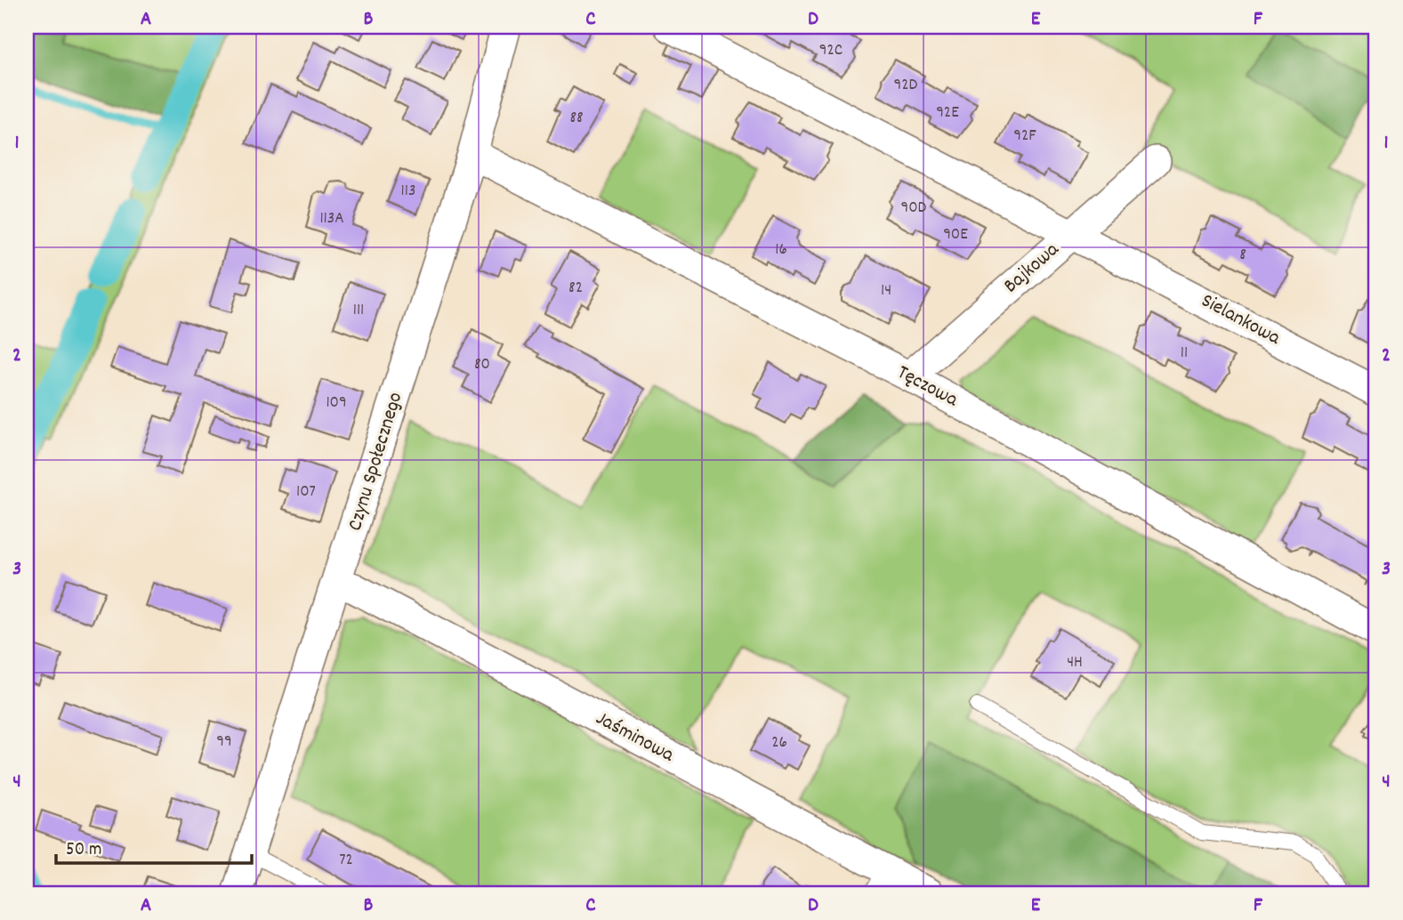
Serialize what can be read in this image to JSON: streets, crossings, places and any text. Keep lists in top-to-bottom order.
{
  "streets": {
    "street": [
      "Bajkowa",
      "Sielankowa",
      "Tęczowa",
      "Czynu Społecznego",
      "Jaśminowa"
    ]
  },
  "crossings": [
    ["Bajkowa", "Sielankowa"],
    ["Bajkowa", "Tęczowa"],
    ["Tęczowa", "Czynu Społecznego"],
    ["Czynu Społecznego", "Jaśminowa"]
  ],
  "house_numbers": [
    "92C",
    "92D",
    "92E",
    "88",
    "92F",
    "113",
    "90D",
    "113A",
    "90E",
    "16",
    "8",
    "82",
    "14",
    "111",
    "11",
    "80",
    "109",
    "107",
    "4H",
    "99",
    "26",
    "72"
  ],
  "scale_bar": "50 m",
  "grid": {
    "columns": [
      "A",
      "B",
      "C",
      "D",
      "E",
      "F"
    ],
    "rows": [
      "1",
      "2",
      "3",
      "4"
    ]
  }
}
